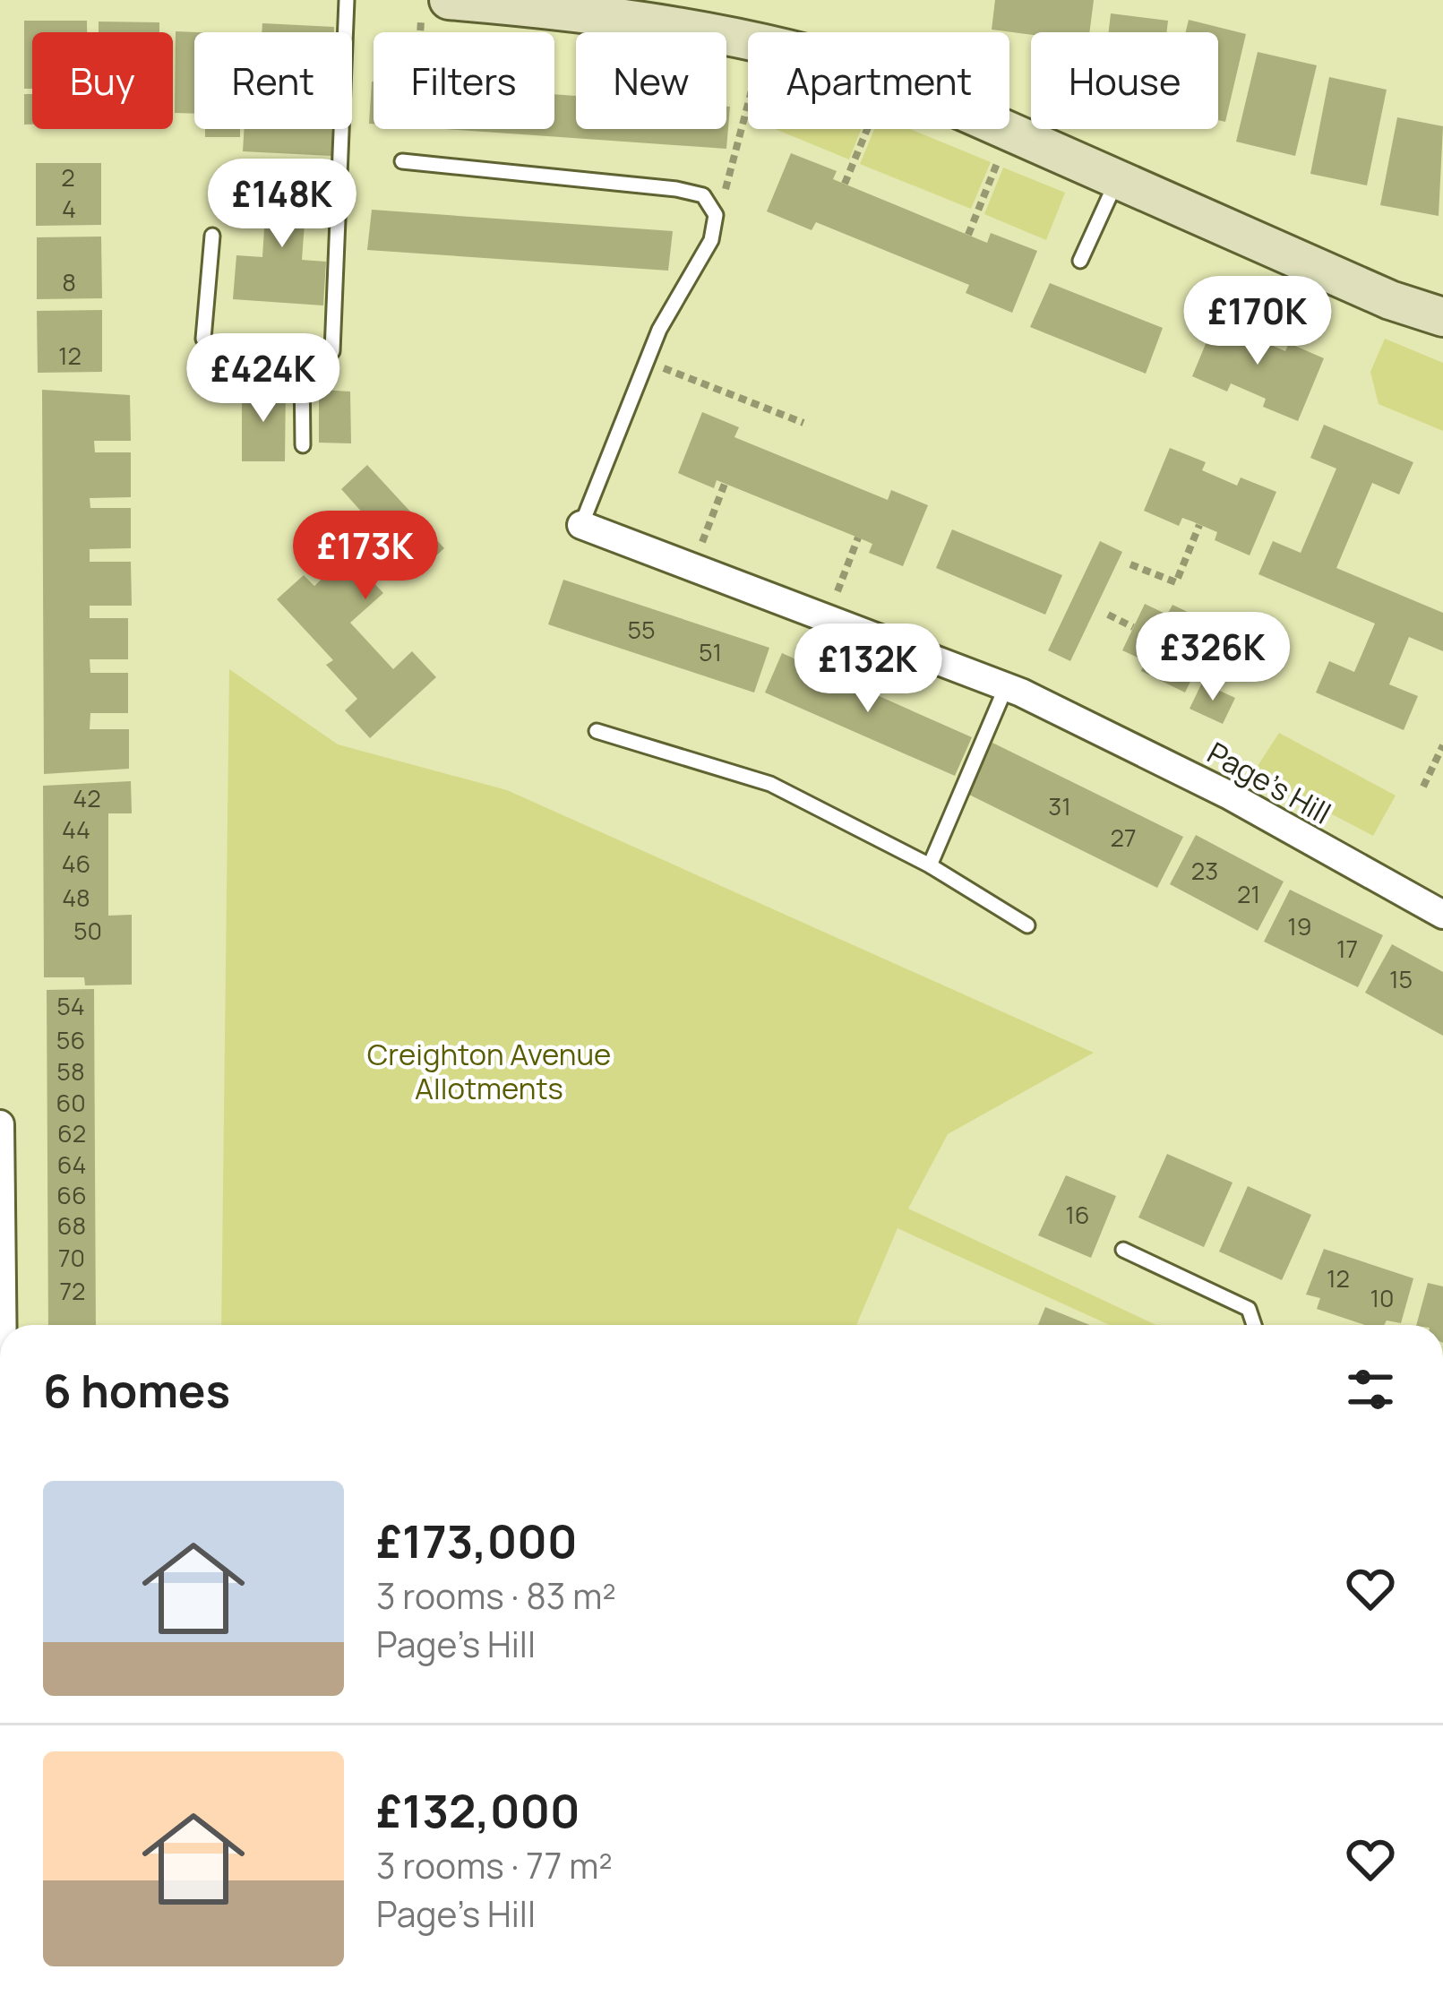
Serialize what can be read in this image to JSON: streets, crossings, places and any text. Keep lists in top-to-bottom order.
{
  "streets": {
    "street": ["Page's Hill"]
  },
  "parks": ["Creighton Avenue Allotments"],
  "house_numbers": [
    "2",
    "4",
    "8",
    "12",
    "55",
    "51",
    "42",
    "31",
    "44",
    "27",
    "46",
    "23",
    "21",
    "48",
    "19",
    "50",
    "17",
    "15",
    "54",
    "56",
    "58",
    "60",
    "62",
    "64",
    "66",
    "16",
    "68",
    "70",
    "12",
    "72",
    "10"
  ],
  "page": {
    "chip": [
      "Buy",
      "Rent",
      "Filters",
      "New",
      "Apartment",
      "House"
    ],
    "price": [
      "£148K",
      "£170K",
      "£424K",
      "£173K",
      "£326K",
      "£132K"
    ],
    "heading": "6 homes",
    "list": [
      {
        "name": "£173,000",
        "note": "3 rooms · 83 m² · Page's Hill"
      },
      {
        "name": "£132,000",
        "note": "3 rooms · 77 m² · Page's Hill"
      }
    ]
  }
}
